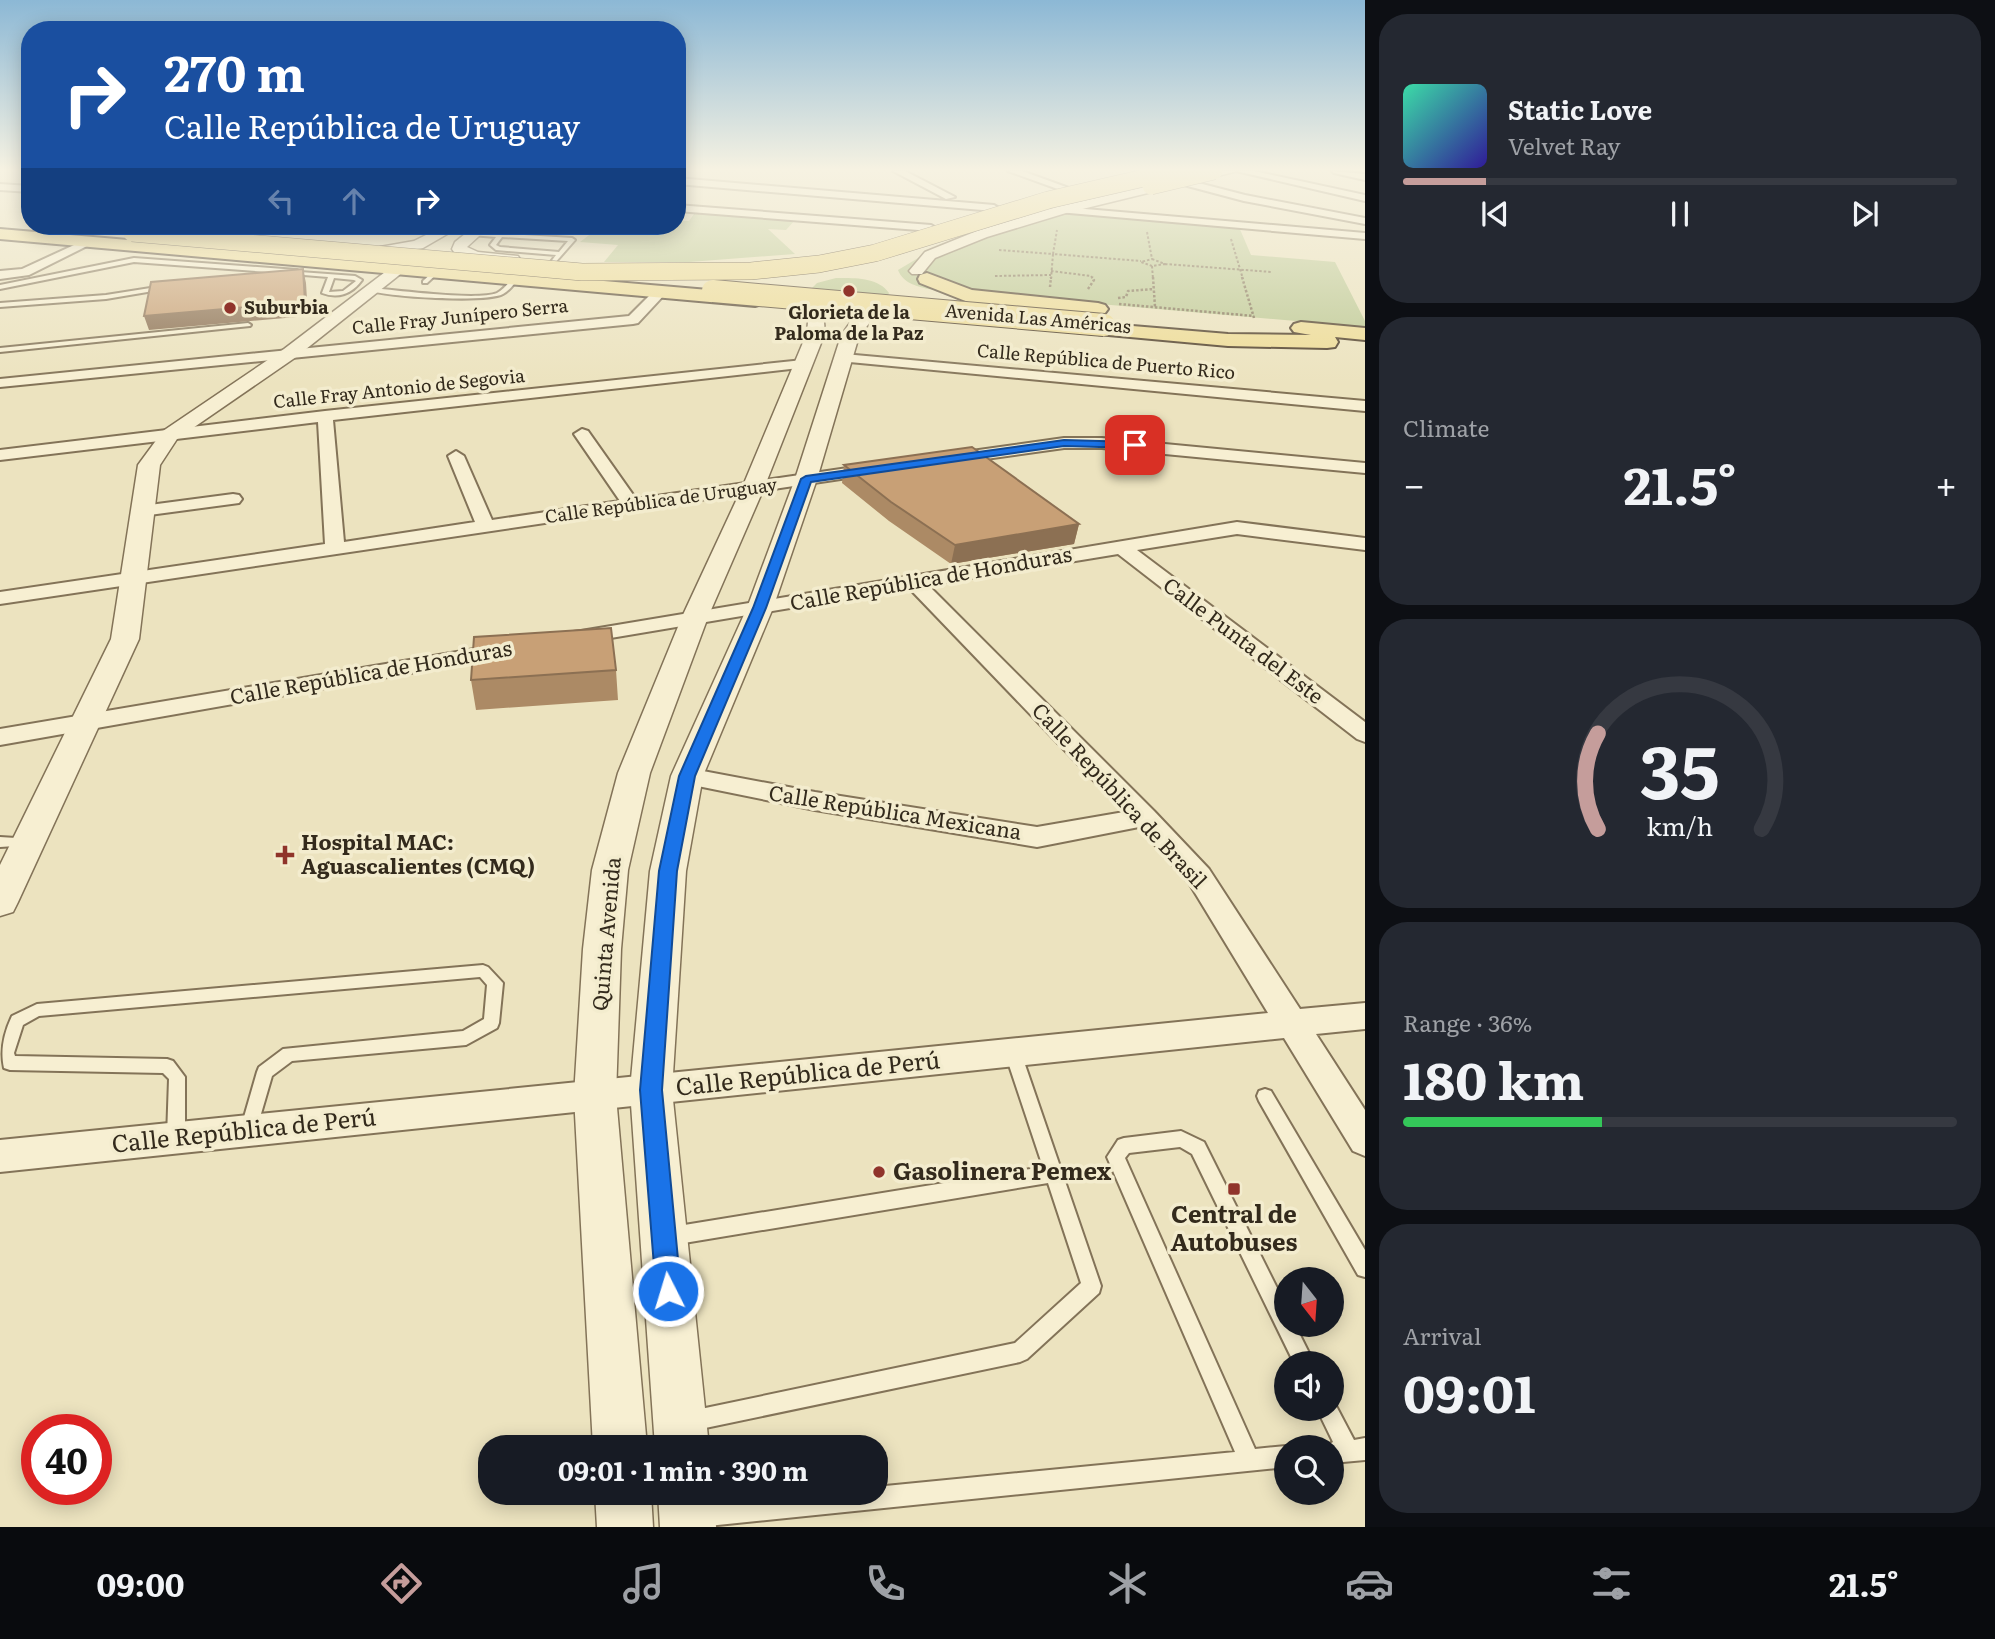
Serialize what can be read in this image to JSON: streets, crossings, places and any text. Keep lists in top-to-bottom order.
{
  "streets": {
    "main road": ["Avenida Las Américas"],
    "street": [
      "Calle Fray Junípero Serra",
      "Calle República de Puerto Rico",
      "Calle Fray Antonio de Segovia",
      "Calle República de Uruguay",
      "Calle República de Honduras",
      "Calle Punta del Este",
      "Calle República de Brasil",
      "Calle República Mexicana",
      "Quinta Avenida",
      "Calle República de Perú"
    ]
  },
  "crossings": [
    ["Calle República de Puerto Rico", "Quinta Avenida"],
    ["Calle Fray Antonio de Segovia", "Quinta Avenida"],
    ["Calle República de Uruguay", "Quinta Avenida"],
    ["Calle República de Honduras", "Calle Punta del Este"],
    ["Calle República de Honduras", "Calle República de Brasil"],
    ["Calle República de Honduras", "Quinta Avenida"],
    ["Calle República de Brasil", "Calle República Mexicana"],
    ["Calle República de Brasil", "Calle República de Perú"],
    ["Quinta Avenida", "Calle República de Perú"]
  ],
  "places": {
    "other": ["Glorieta de la Paloma de la Paz", "Suburbia", "Gasolinera Pemex"],
    "health": ["Hospital MAC: Aguascalientes (CMQ)"],
    "transit": ["Central de Autobuses"]
  },
  "north": "bottom",
  "page": {
    "turn": ["270 m", "Calle República de Uruguay"],
    "song": ["Static Love", "Velvet Ray"],
    "tile": [
      "Climate",
      ["Range · 36%", "180 km"],
      ["Arrival", "09:01"]
    ],
    "heat": ["−", "21.5°", "+"],
    "limit": "40",
    "trip": "09:01 · 1 min · 390 m",
    "tabs": ["09:00", "21.5°"],
    "gauge": ["35", "km/h"]
  }
}
